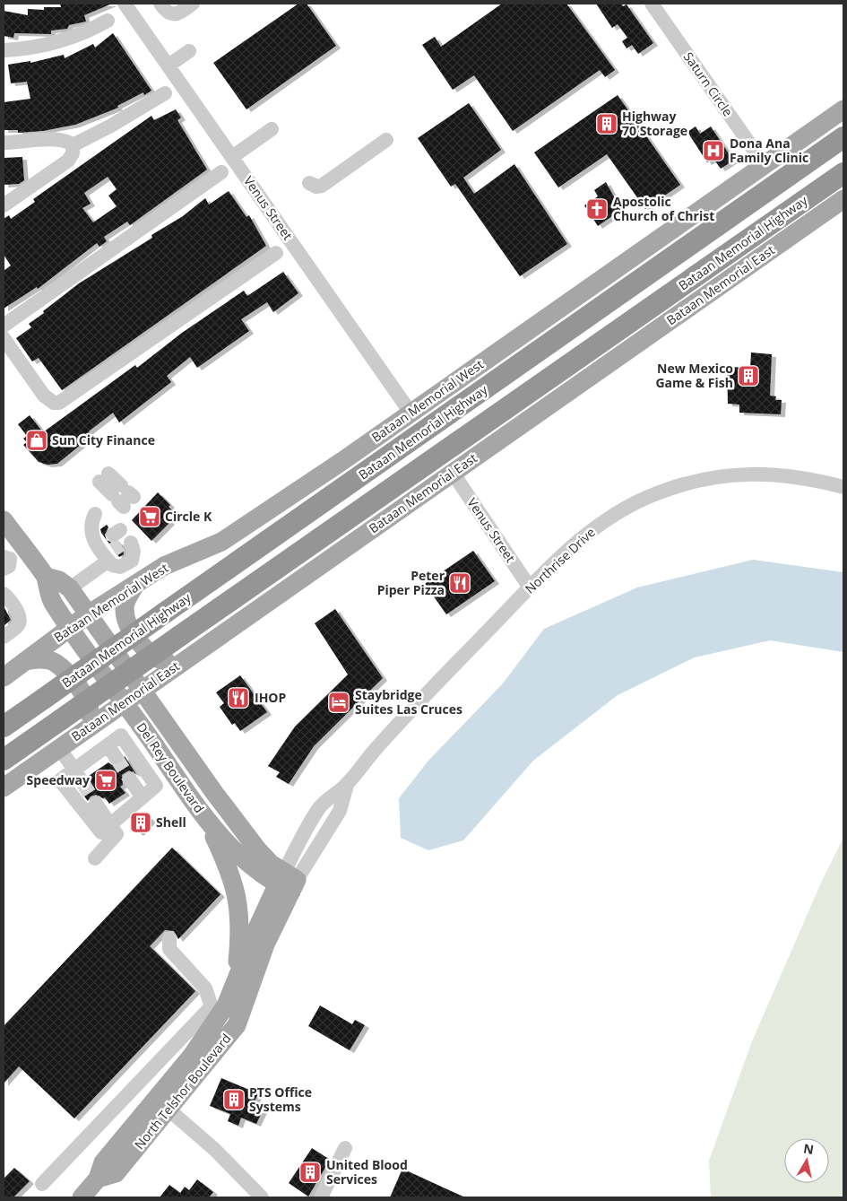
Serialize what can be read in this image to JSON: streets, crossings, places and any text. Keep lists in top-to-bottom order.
{
  "streets": {
    "highway": ["Bataan Memorial Highway"],
    "main road": [
      "Bataan Memorial East",
      "Bataan Memorial West",
      "Del Rey Boulevard",
      "North Telshor Boulevard"
    ],
    "street": ["Saturn Circle", "Venus Street", "Northrise Drive"]
  },
  "crossings": [
    ["Saturn Circle", "Bataan Memorial West"],
    ["Venus Street", "Bataan Memorial East"],
    ["Venus Street", "Bataan Memorial West"],
    ["Venus Street", "Northrise Drive"],
    ["Bataan Memorial East", "Del Rey Boulevard"],
    ["Bataan Memorial West", "Del Rey Boulevard"],
    ["Northrise Drive", "Del Rey Boulevard"],
    ["Northrise Drive", "North Telshor Boulevard"],
    ["Del Rey Boulevard", "North Telshor Boulevard"]
  ],
  "places": {
    "building": [
      "Highway 70 Storage",
      "New Mexico Game & Fish",
      "Shell",
      "PTS Office Systems",
      "United Blood Services"
    ],
    "hospital": ["Dona Ana Family Clinic"],
    "church": ["Apostolic Church of Christ"],
    "shop": ["Sun City Finance"],
    "supermarket": ["Circle K", "Speedway"],
    "restaurant": ["Peter Piper Pizza", "IHOP"],
    "hotel": ["Staybridge Suites Las Cruces"]
  },
  "north": "top"
}
